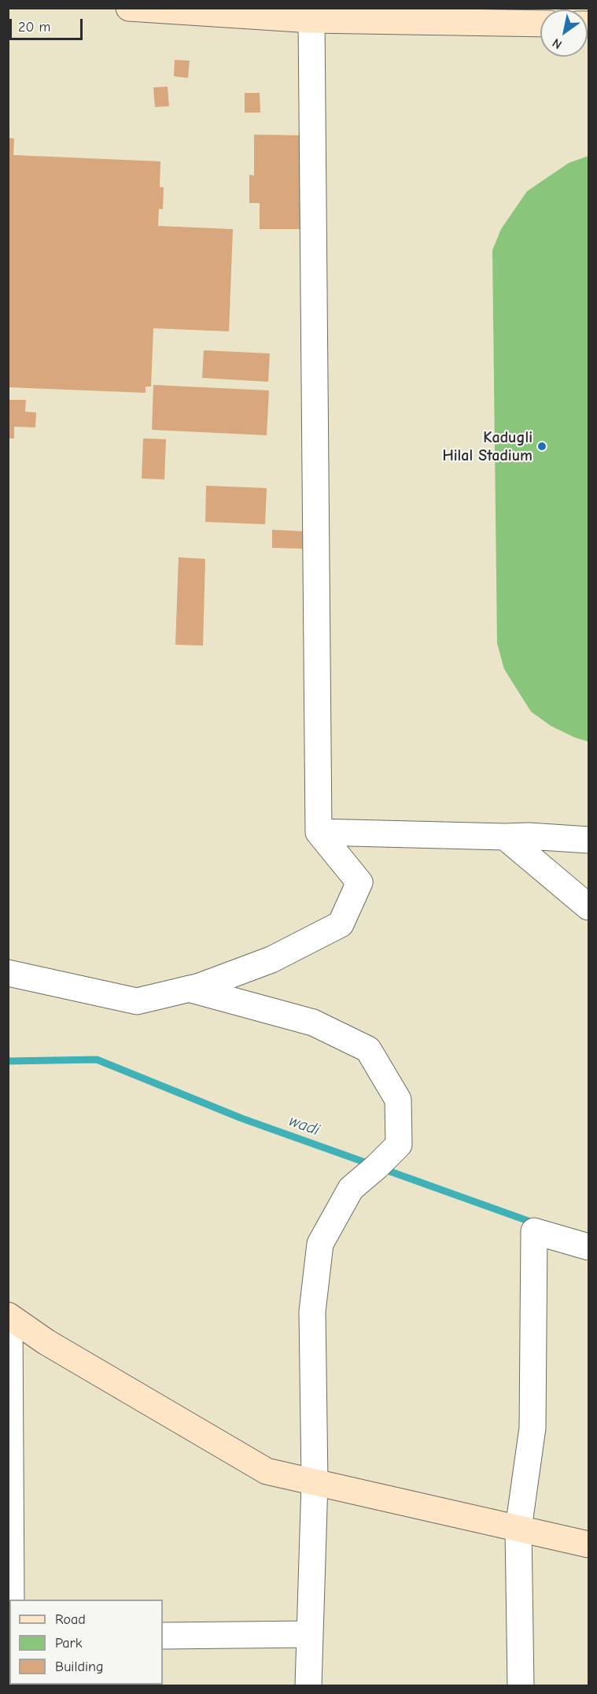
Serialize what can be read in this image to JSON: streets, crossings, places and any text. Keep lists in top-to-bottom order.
{
  "water": ["wadi"],
  "places": ["Kadugli Hilal Stadium"],
  "legend": ["Road", "Park", "Building"],
  "scale_bar": "20 m",
  "north": "bottom left"
}
